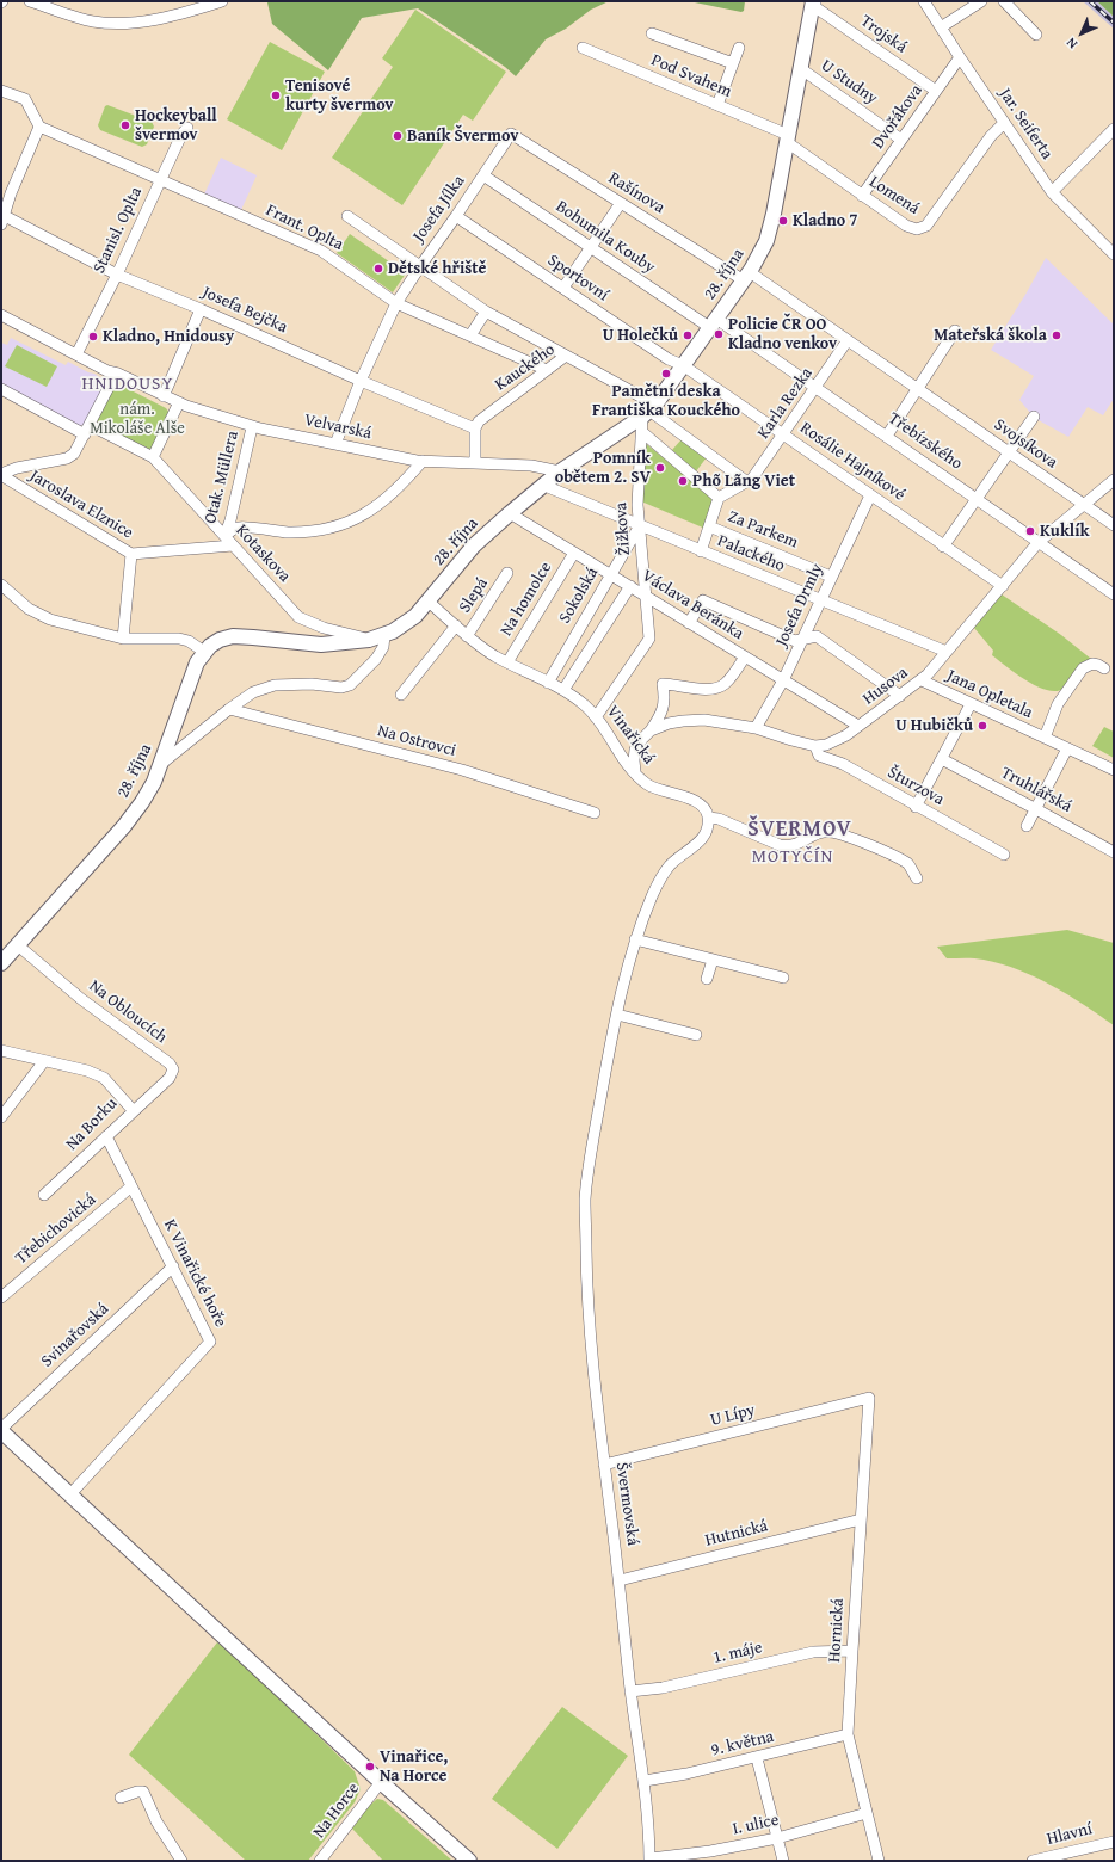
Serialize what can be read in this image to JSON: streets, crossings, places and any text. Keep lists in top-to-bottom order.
{
  "streets": {
    "main road": ["28. října"],
    "street": [
      "Trojská",
      "Pod Svahem",
      "U Studny",
      "Dvořákova",
      "Jar. Seiferta",
      "Rašínova",
      "Lomená",
      "Josefa Jílka",
      "Frant. Oplta",
      "Stanisl. Oplta",
      "Bohumila Kouby",
      "Sportovní",
      "Josefa Bejčka",
      "Kauckého",
      "Karla Rezka",
      "Velvarská",
      "Třebízského",
      "Svojsíkova",
      "Rosálie Hajníkové",
      "Otak. Müllera",
      "Jaroslava Elznice",
      "Žižkova",
      "Za Parkem",
      "Kotaskova",
      "Palackého",
      "Slepá",
      "Sokolská",
      "Na homolce",
      "Václava Beránka",
      "Josefa Drmly",
      "Husova",
      "Jana Opletala",
      "Vinařická",
      "Na Ostrovci",
      "Šturzova",
      "Truhlářská",
      "Na Obloucích",
      "Na Borku",
      "Třebichovická",
      "K Vinařické hoře",
      "Svinařovská",
      "U Lípy",
      "Švermovská",
      "Hutnická",
      "Hornická",
      "1. máje",
      "9. května",
      "Na Horce",
      "I. ulice",
      "Hlavní"
    ]
  },
  "crossings": [
    ["Trojská", "Dvořákova"],
    ["Trojská", "28. října"],
    ["Pod Svahem", "Lomená"],
    ["Pod Svahem", "28. října"],
    ["U Studny", "Dvořákova"],
    ["U Studny", "28. října"],
    ["Dvořákova", "Jar. Seiferta"],
    ["Dvořákova", "Lomená"],
    ["Jar. Seiferta", "Lomená"],
    ["Rašínova", "Josefa Jílka"],
    ["Rašínova", "28. října"],
    ["Rašínova", "Svojsíkova"],
    ["Lomená", "28. října"],
    ["Josefa Jílka", "Frant. Oplta"],
    ["Josefa Jílka", "Bohumila Kouby"],
    ["Josefa Jílka", "Sportovní"],
    ["Josefa Jílka", "Josefa Bejčka"],
    ["Josefa Jílka", "Velvarská"],
    ["Frant. Oplta", "Stanisl. Oplta"],
    ["Frant. Oplta", "Kauckého"],
    ["Stanisl. Oplta", "Josefa Bejčka"],
    ["Stanisl. Oplta", "Velvarská"],
    ["Bohumila Kouby", "28. října"],
    ["Bohumila Kouby", "Třebízského"],
    ["28. října", "Sportovní"],
    ["28. října", "Kauckého"],
    ["28. října", "Velvarská"],
    ["28. října", "Třebízského"],
    ["28. října", "Svojsíkova"],
    ["28. října", "Rosálie Hajníkové"],
    ["28. října", "Žižkova"],
    ["28. října", "Kotaskova"],
    ["28. října", "Palackého"],
    ["28. října", "Václava Beránka"],
    ["28. října", "Vinařická"],
    ["28. října", "Na Obloucích"],
    ["Sportovní", "Rosálie Hajníkové"],
    ["Josefa Bejčka", "Kauckého"],
    ["Kauckého", "Karla Rezka"],
    ["Kauckého", "Žižkova"],
    ["Karla Rezka", "Třebízského"],
    ["Karla Rezka", "Svojsíkova"],
    ["Karla Rezka", "Rosálie Hajníkové"],
    ["Velvarská", "Otak. Müllera"],
    ["Třebízského", "Husova"],
    ["Svojsíkova", "Husova"],
    ["Rosálie Hajníkové", "Josefa Drmly"],
    ["Rosálie Hajníkové", "Husova"],
    ["Otak. Müllera", "Kotaskova"],
    ["Jaroslava Elznice", "Kotaskova"],
    ["Žižkova", "Palackého"],
    ["Žižkova", "Sokolská"],
    ["Žižkova", "Václava Beránka"],
    ["Žižkova", "Vinařická"],
    ["Za Parkem", "Josefa Drmly"],
    ["Palackého", "Sokolská"],
    ["Palackého", "Josefa Drmly"],
    ["Palackého", "Husova"],
    ["Slepá", "Vinařická"],
    ["Sokolská", "Václava Beránka"],
    ["Sokolská", "Vinařická"],
    ["Na homolce", "Václava Beránka"],
    ["Na homolce", "Vinařická"],
    ["Václava Beránka", "Josefa Drmly"],
    ["Václava Beránka", "Husova"],
    ["Husova", "Jana Opletala"],
    ["Husova", "Šturzova"],
    ["Na Obloucích", "Na Borku"],
    ["Na Borku", "K Vinařické hoře"],
    ["Třebichovická", "K Vinařické hoře"],
    ["K Vinařické hoře", "Svinařovská"],
    ["U Lípy", "Švermovská"],
    ["U Lípy", "Hornická"],
    ["Švermovská", "Hutnická"],
    ["Švermovská", "1. máje"],
    ["Švermovská", "9. května"],
    ["Švermovská", "I. ulice"],
    ["Hutnická", "Hornická"],
    ["Hornická", "1. máje"],
    ["Hornická", "9. května"],
    ["Hornická", "I. ulice"]
  ],
  "districts": ["HNIDOUSY", "ŠVERMOV", "MOTYČÍN"],
  "parks": ["nám. Mikoláše Alše"],
  "places": [
    "Tenisové kurty švermov",
    "Hockeyball švermov",
    "Baník Švermov",
    "Kladno 7",
    "Dětské hřiště",
    "Policie ČR OO Kladno venkov",
    "U Holečků",
    "Mateřská škola",
    "Kladno, Hnidousy",
    "Pamětní deska Františka Kouckého",
    "Pomník obětem 2. SV",
    "Phõ Lãng Viet",
    "Kuklík",
    "U Hubičků",
    "Vinařice, Na Horce"
  ],
  "north": "bottom left"
}
